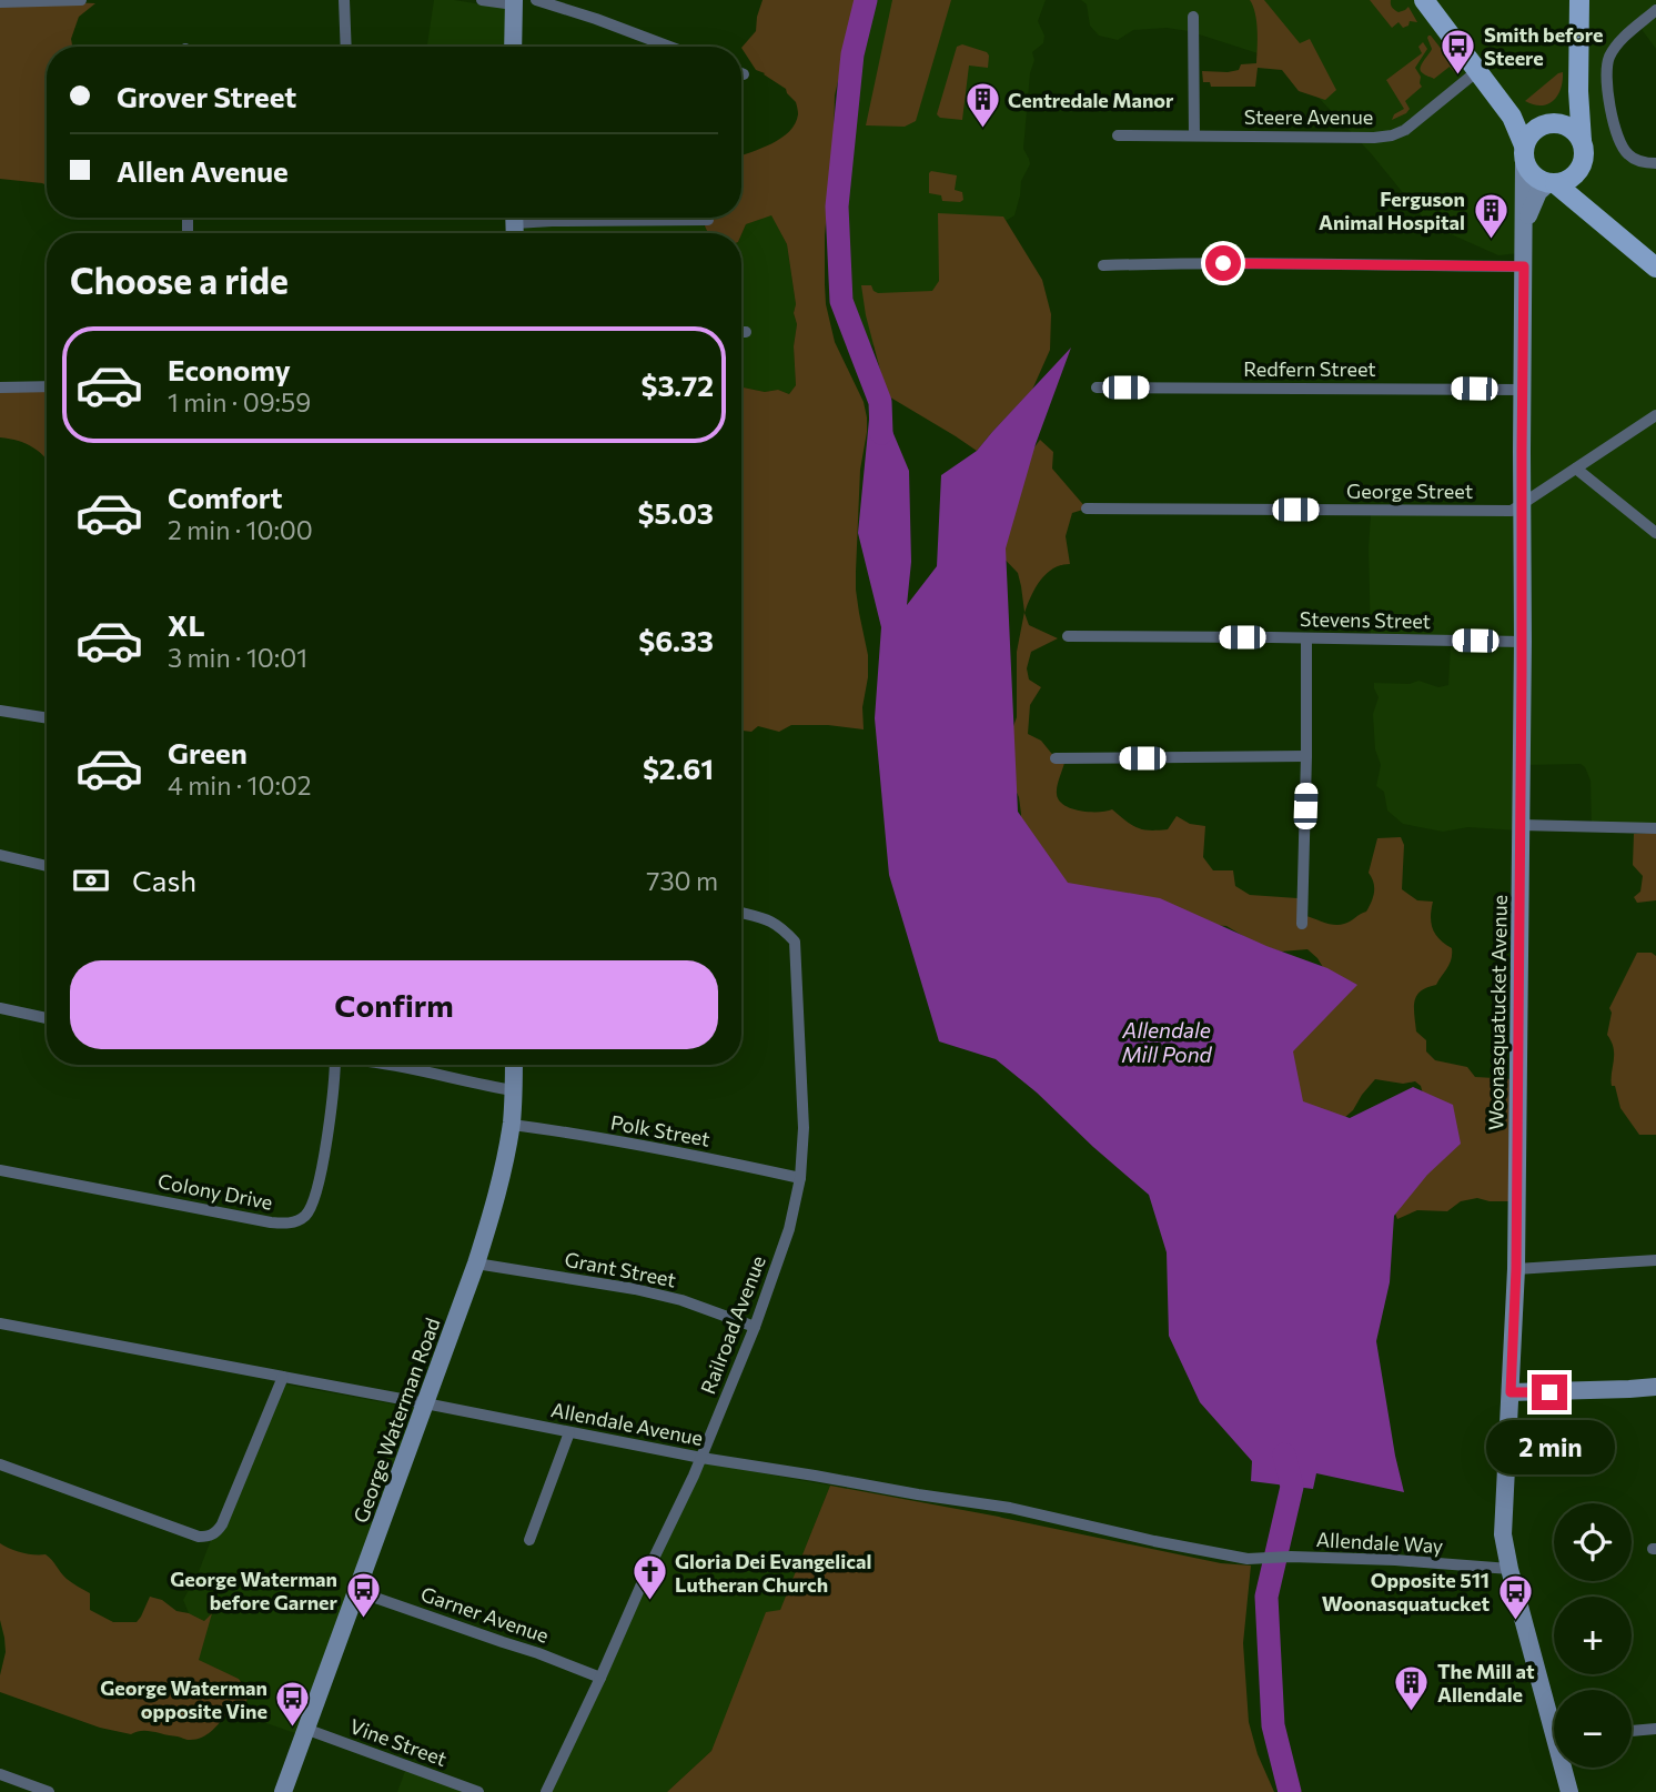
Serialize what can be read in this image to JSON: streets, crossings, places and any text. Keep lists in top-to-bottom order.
{
  "streets": {
    "street": [
      "Steere Avenue",
      "Redfern Street",
      "George Street",
      "Stevens Street",
      "Woonasquatucket Avenue",
      "Polk Street",
      "Colony Drive",
      "Grant Street",
      "Railroad Avenue",
      "George Waterman Road",
      "Allendale Avenue",
      "Allendale Way",
      "Garner Avenue",
      "Vine Street"
    ]
  },
  "crossings": [
    ["Redfern Street", "Woonasquatucket Avenue"],
    ["George Street", "Woonasquatucket Avenue"],
    ["Stevens Street", "Woonasquatucket Avenue"],
    ["Woonasquatucket Avenue", "Allendale Way"],
    ["Polk Street", "Railroad Avenue"],
    ["Polk Street", "George Waterman Road"],
    ["Grant Street", "Railroad Avenue"],
    ["Grant Street", "George Waterman Road"],
    ["Railroad Avenue", "Allendale Avenue"],
    ["Railroad Avenue", "Garner Avenue"],
    ["George Waterman Road", "Allendale Avenue"],
    ["George Waterman Road", "Garner Avenue"],
    ["George Waterman Road", "Vine Street"],
    ["Allendale Avenue", "Allendale Way"]
  ],
  "water": ["Allendale Mill Pond"],
  "places": {
    "bus stop": [
      "Smith before Steere",
      "George Waterman before Garner",
      "Opposite 511 Woonasquatucket",
      "George Waterman opposite Vine"
    ],
    "building": ["Centredale Manor", "Ferguson Animal Hospital", "The Mill at Allendale"],
    "church": ["Gloria Dei Evangelical Lutheran Church"]
  },
  "page": {
    "banner": ["Grover Street", "Allen Avenue"],
    "heading": "Choose a ride",
    "list": [
      {
        "name": "Economy",
        "note": "1 min · 09:59",
        "value": "$3.72"
      },
      {
        "name": "Comfort",
        "note": "2 min · 10:00",
        "value": "$5.03"
      },
      {
        "name": "XL",
        "note": "3 min · 10:01",
        "value": "$6.33"
      },
      {
        "name": "Green",
        "note": "4 min · 10:02",
        "value": "$2.61"
      }
    ],
    "pay": ["Cash", "730 m"],
    "buttons": "Confirm",
    "bubble": "2 min",
    "map_buttons": ["+", "−"]
  }
}
